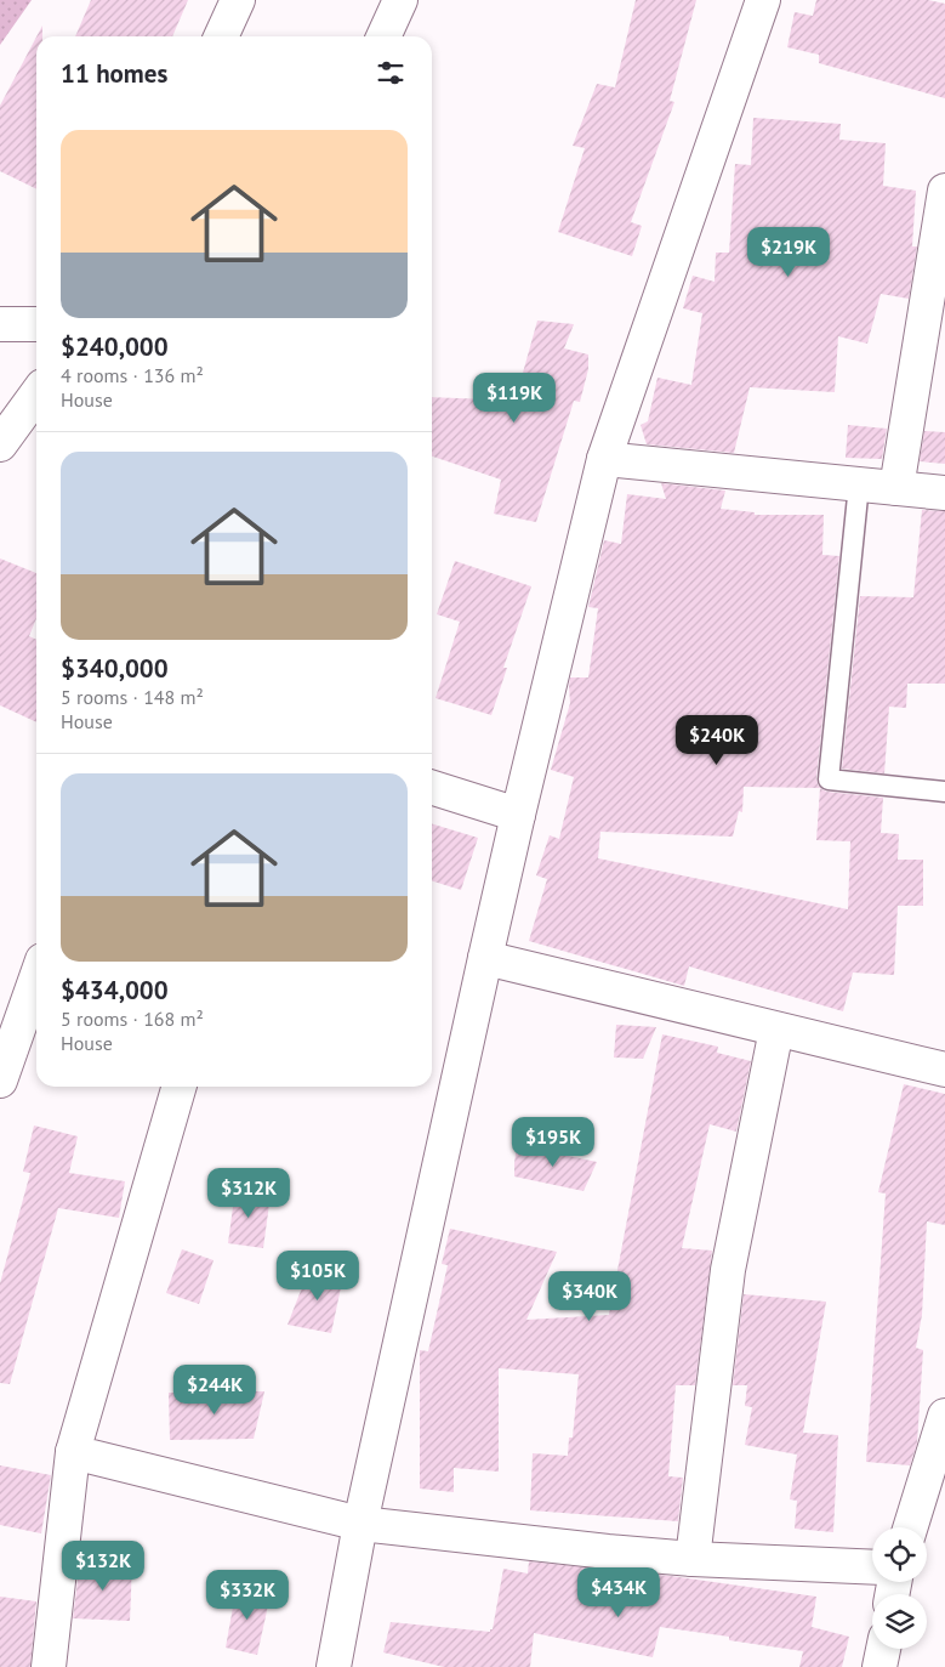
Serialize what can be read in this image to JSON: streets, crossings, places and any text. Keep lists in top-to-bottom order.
{
  "page": {
    "heading": "11 homes",
    "list": [
      {
        "name": "$240,000",
        "note": "4 rooms · 136 m² · House"
      },
      {
        "name": "$340,000",
        "note": "5 rooms · 148 m² · House"
      },
      {
        "name": "$434,000",
        "note": "5 rooms · 168 m² · House"
      }
    ],
    "price": [
      "$219K",
      "$119K",
      "$240K",
      "$195K",
      "$312K",
      "$105K",
      "$340K",
      "$244K",
      "$132K",
      "$434K",
      "$332K"
    ]
  }
}
